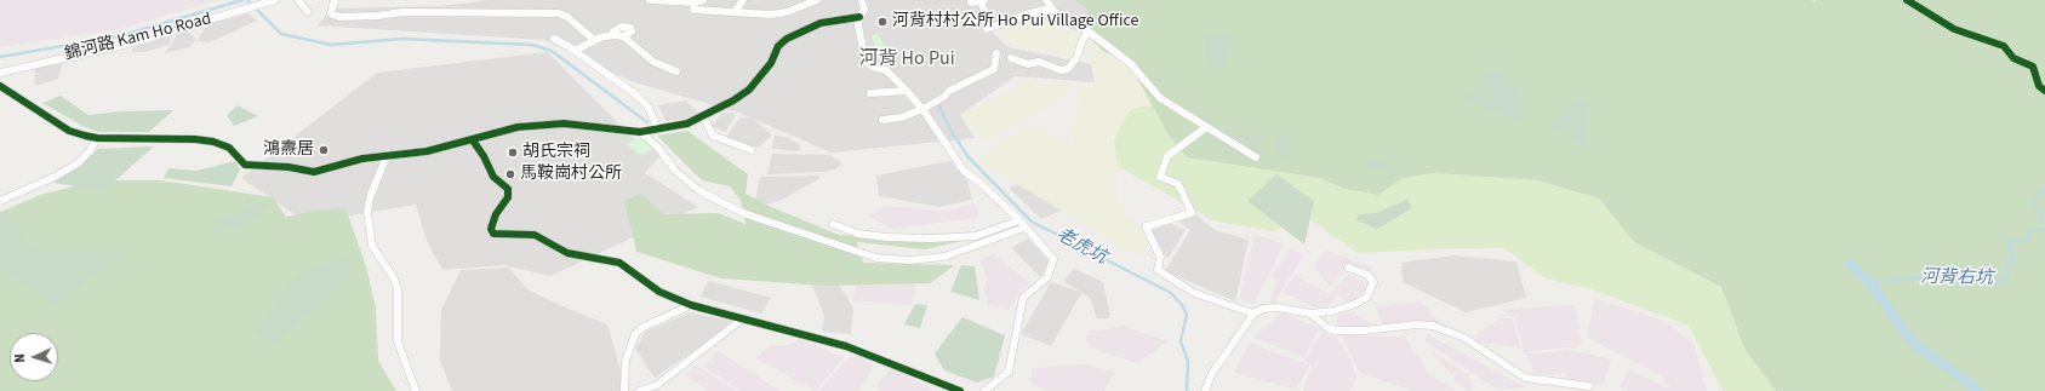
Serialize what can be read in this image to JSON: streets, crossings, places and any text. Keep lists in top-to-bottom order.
{
  "streets": {
    "street": ["錦河路 Kam Ho Road"]
  },
  "districts": ["河背 Ho Pui"],
  "water": ["老虎坑", "河背右坑"],
  "places": [
    "河背村村公所 Ho Pui Village Office",
    "鴻燾居",
    "胡氏宗祠",
    "馬鞍崗村公所"
  ],
  "north": "left"
}
